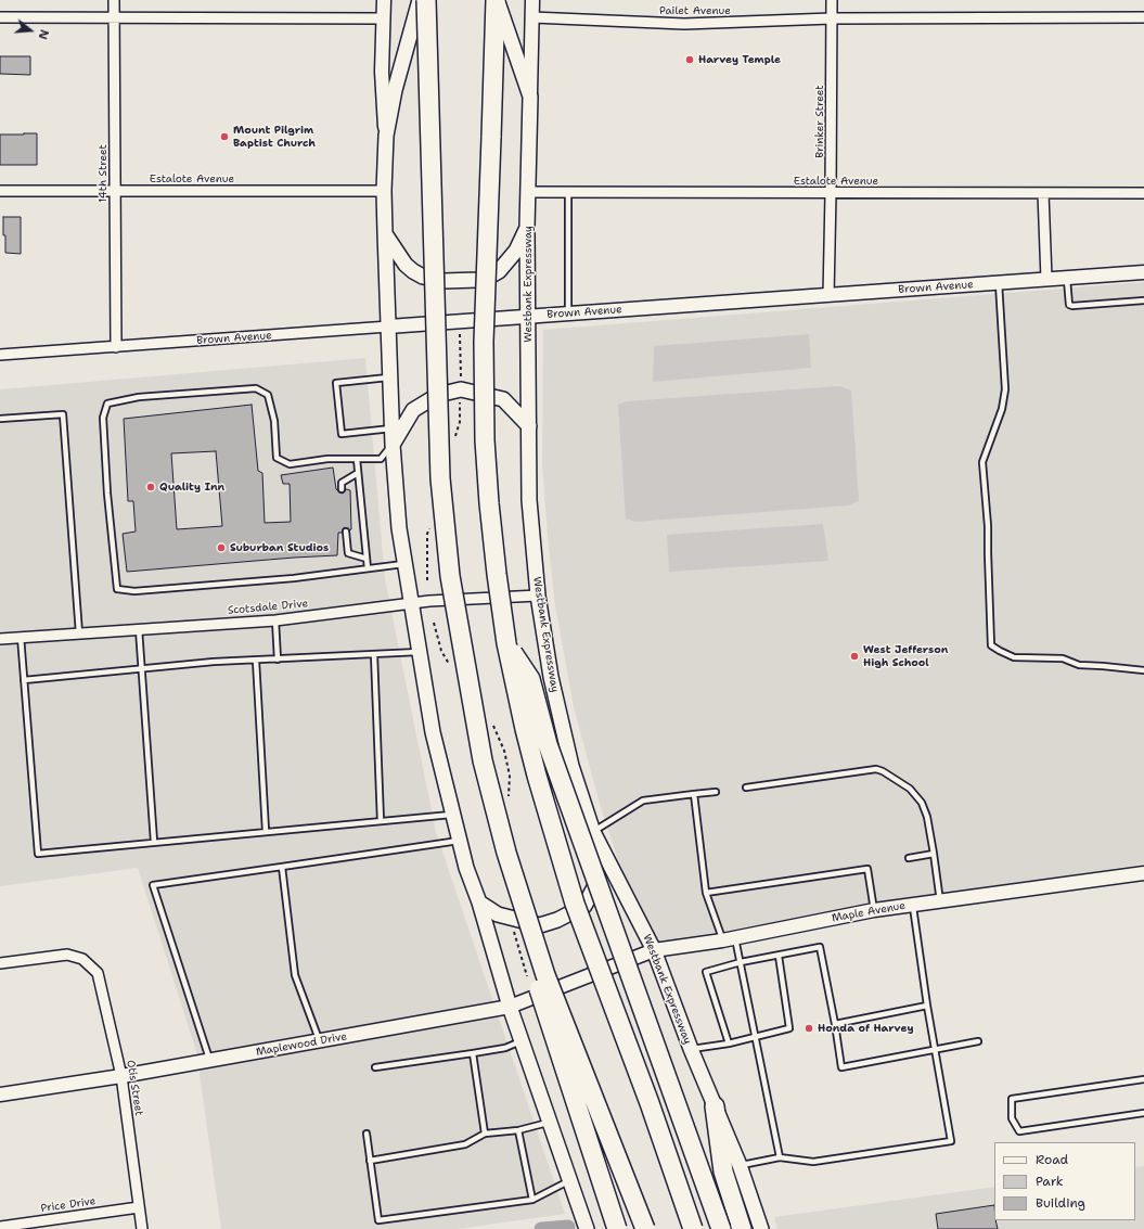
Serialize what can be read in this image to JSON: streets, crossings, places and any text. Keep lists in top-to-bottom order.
{
  "streets": {
    "main road": ["Westbank Expressway"],
    "street": [
      "Pailet Avenue",
      "Brinker Street",
      "14th Street",
      "Estalote Avenue",
      "Brown Avenue",
      "Scotsdale Drive",
      "Maple Avenue",
      "Maplewood Drive",
      "Otis Street",
      "Price Drive"
    ]
  },
  "crossings": [
    ["Pailet Avenue", "Brinker Street"],
    ["Pailet Avenue", "Westbank Expressway"],
    ["Brinker Street", "Estalote Avenue"],
    ["Brinker Street", "Brown Avenue"],
    ["14th Street", "Estalote Avenue"],
    ["14th Street", "Brown Avenue"],
    ["Estalote Avenue", "Westbank Expressway"],
    ["Westbank Expressway", "Brown Avenue"],
    ["Westbank Expressway", "Scotsdale Drive"],
    ["Westbank Expressway", "Maple Avenue"],
    ["Maple Avenue", "Maplewood Drive"],
    ["Maplewood Drive", "Otis Street"],
    ["Otis Street", "Price Drive"]
  ],
  "places": [
    "Harvey Temple",
    "Mount Pilgrim Baptist Church",
    "Quality Inn",
    "Suburban Studios",
    "West Jefferson High School",
    "Honda of Harvey"
  ],
  "legend": ["Road", "Park", "Building"],
  "north": "right"
}
